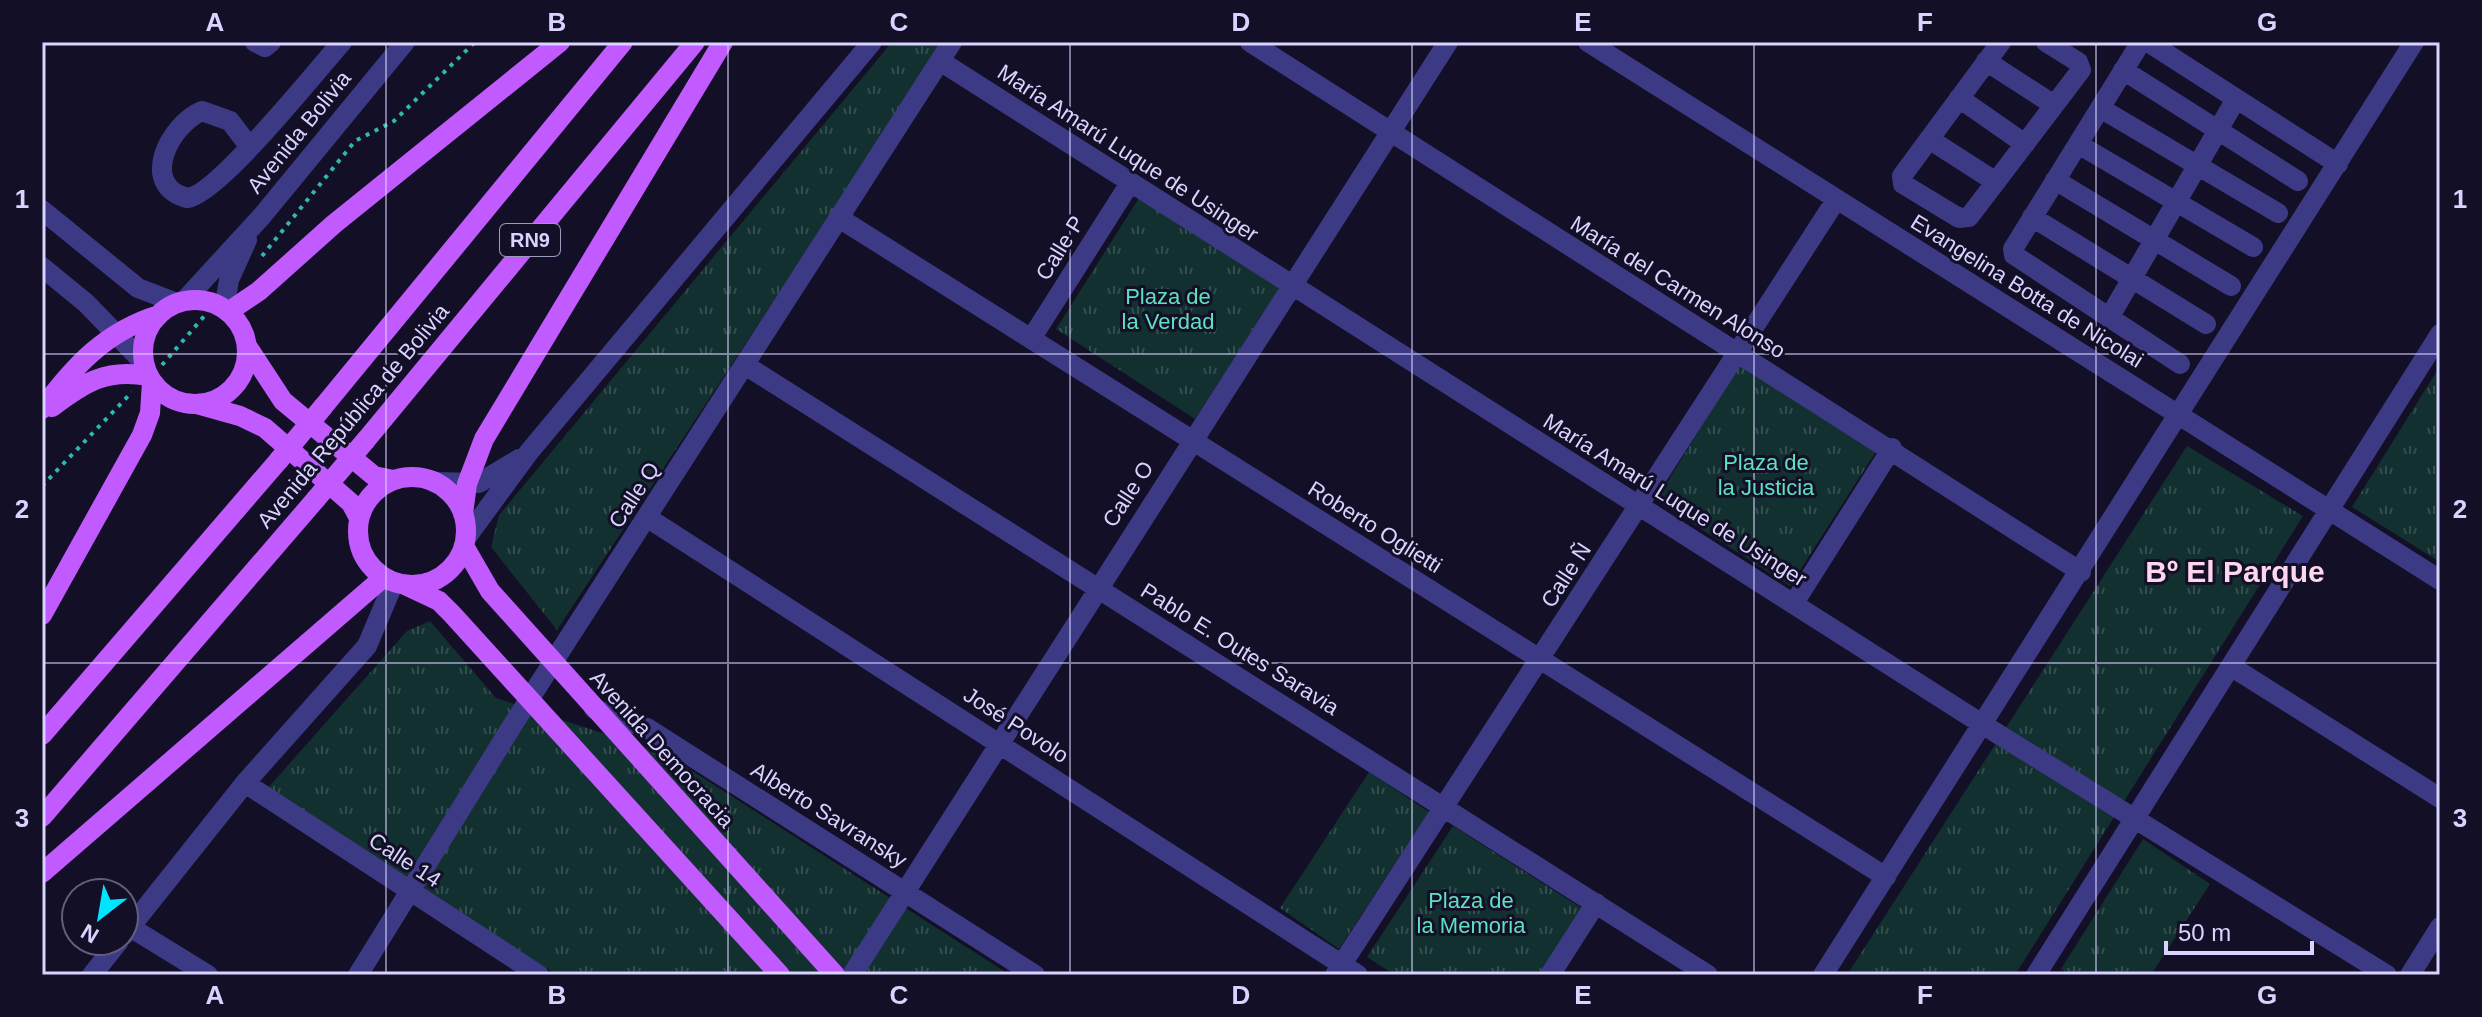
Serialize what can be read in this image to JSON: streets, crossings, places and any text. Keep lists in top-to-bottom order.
{
  "streets": {
    "main road": ["RN9", "Avenida República de Bolivia", "Avenida Democracia"],
    "street": [
      "Avenida Bolivia",
      "María Amarú Luque de Usinger",
      "Calle P",
      "María del Carmen Alonso",
      "Evangelina Botta de Nicolai",
      "Calle O",
      "Calle Q",
      "Roberto Oglietti",
      "Calle Ñ",
      "Pablo E. Outes Saravia",
      "José Povolo",
      "Alberto Savransky",
      "Calle 14"
    ]
  },
  "crossings": [
    ["María Amarú Luque de Usinger", "Calle P"],
    ["María Amarú Luque de Usinger", "Calle O"],
    ["María Amarú Luque de Usinger", "Calle Q"],
    ["María Amarú Luque de Usinger", "Calle Ñ"],
    ["Calle P", "Roberto Oglietti"],
    ["María del Carmen Alonso", "Calle O"],
    ["María del Carmen Alonso", "Calle Ñ"],
    ["Evangelina Botta de Nicolai", "Calle Ñ"],
    ["Calle O", "Roberto Oglietti"],
    ["Calle O", "Pablo E. Outes Saravia"],
    ["Calle O", "José Povolo"],
    ["Calle O", "Alberto Savransky"],
    ["Calle Q", "Roberto Oglietti"],
    ["Calle Q", "Pablo E. Outes Saravia"],
    ["Calle Q", "José Povolo"],
    ["Calle Q", "Avenida Democracia"],
    ["Calle Q", "Calle 14"],
    ["Roberto Oglietti", "Calle Ñ"],
    ["Calle Ñ", "Pablo E. Outes Saravia"],
    ["Calle Ñ", "José Povolo"],
    ["Avenida Democracia", "Alberto Savransky"]
  ],
  "districts": ["Bº El Parque"],
  "parks": ["Plaza de la Verdad", "Plaza de la Justicia", "Plaza de la Memoria"],
  "scale_bar": "50 m",
  "north": "bottom left",
  "grid": {
    "columns": [
      "A",
      "B",
      "C",
      "D",
      "E",
      "F",
      "G"
    ],
    "rows": ["1", "2", "3"]
  }
}
